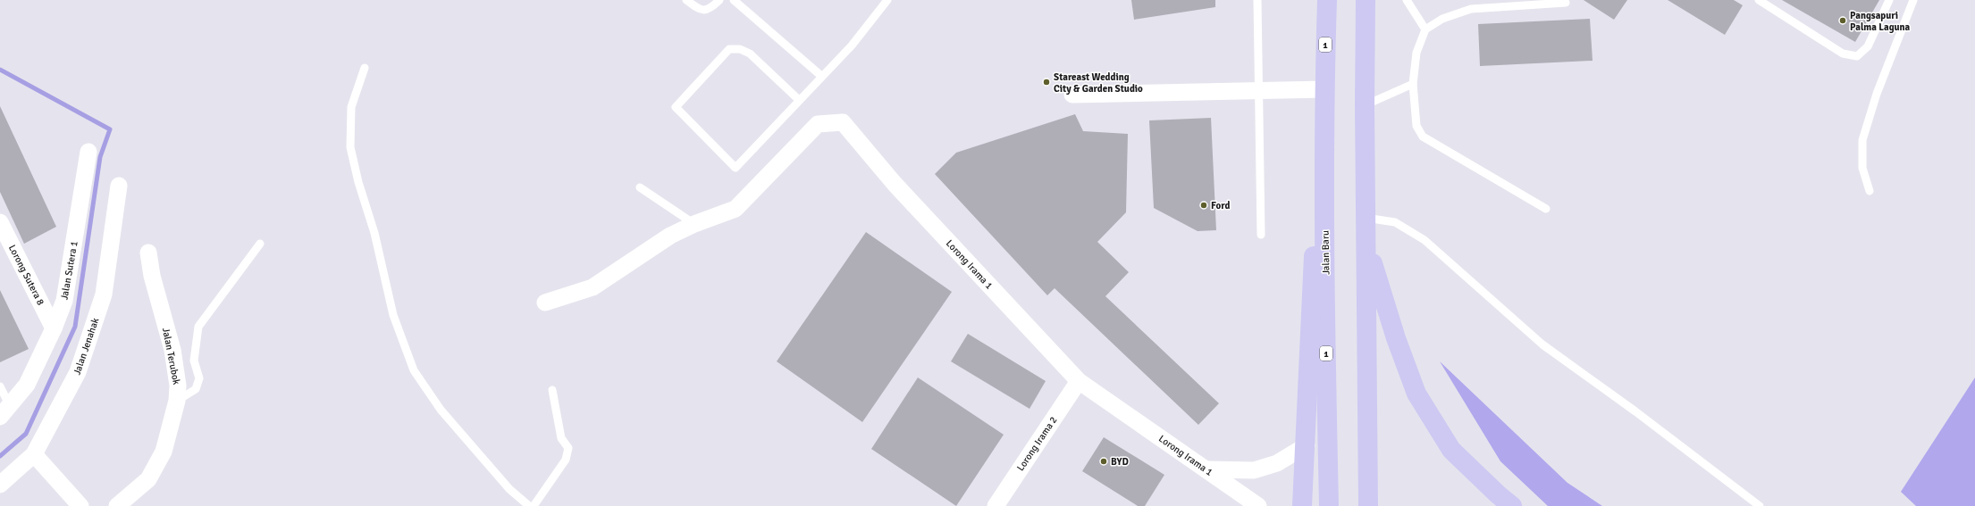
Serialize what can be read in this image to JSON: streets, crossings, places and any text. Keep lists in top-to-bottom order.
{
  "streets": {
    "highway": ["1", "Jalan Baru"],
    "street": [
      "Lorong Irama 1",
      "Jalan Sutera 1",
      "Lorong Sutera 8",
      "Jalan Jenahak",
      "Jalan Terubok",
      "Lorong Irama 2"
    ]
  },
  "crossings": [
    ["Lorong Irama 1", "Lorong Irama 2"],
    ["Jalan Sutera 1", "Lorong Sutera 8"]
  ],
  "places": [
    "Pangsapuri Palma Laguna",
    "Stareast Wedding City & Garden Studio",
    "Ford",
    "BYD"
  ]
}
